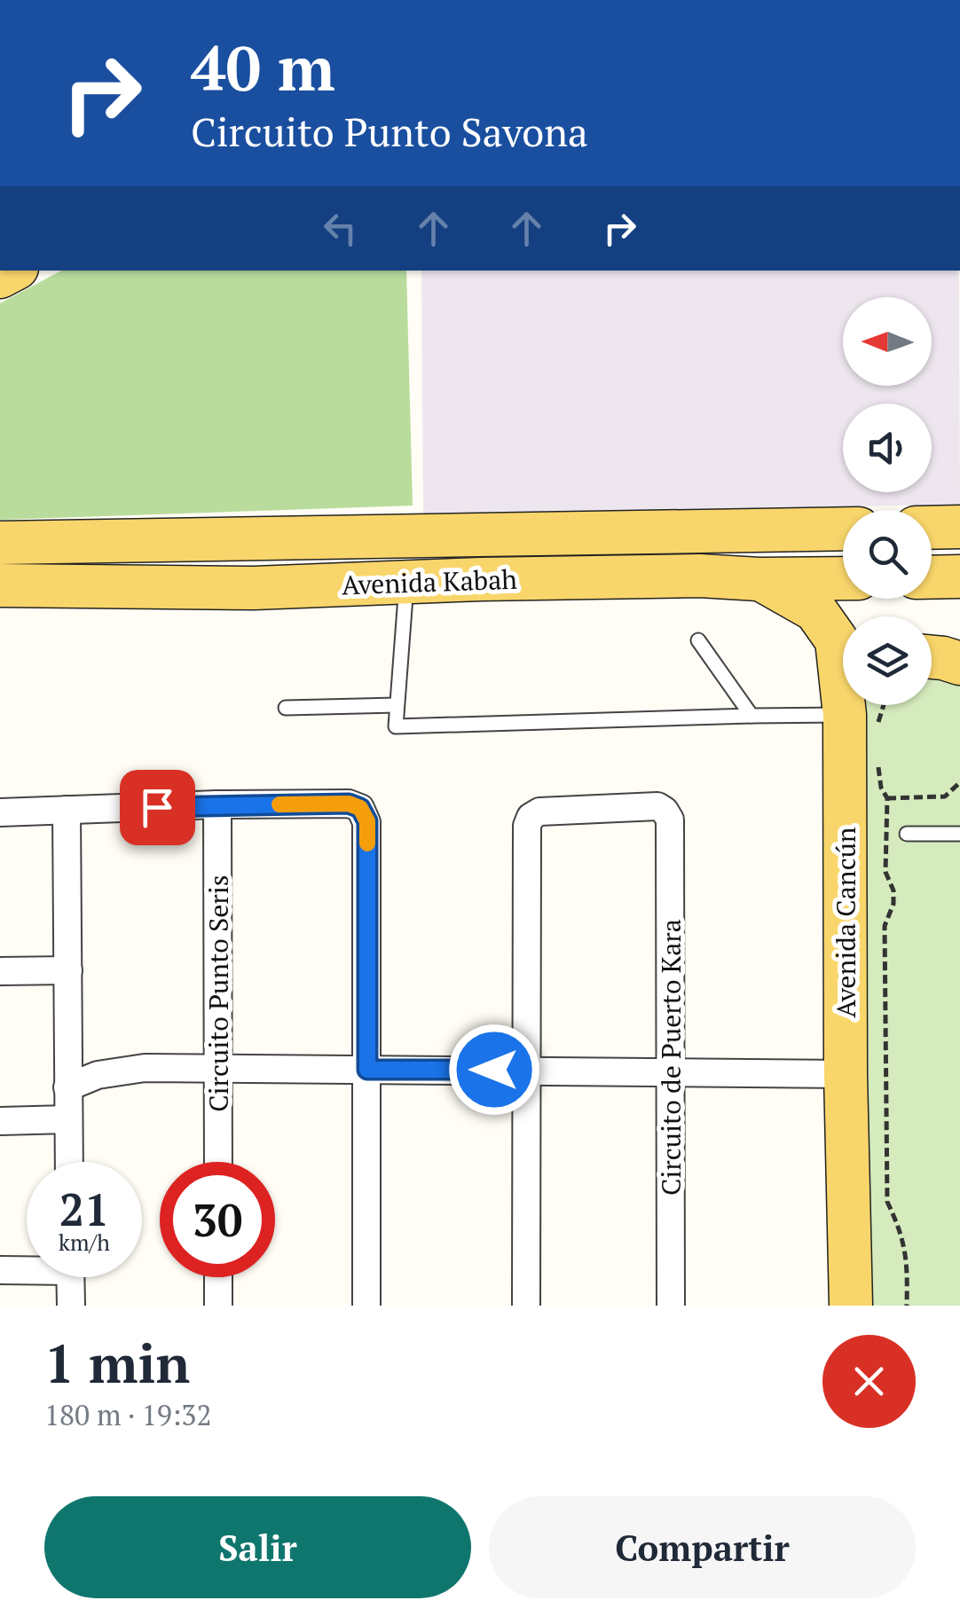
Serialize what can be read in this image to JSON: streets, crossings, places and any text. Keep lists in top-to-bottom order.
{
  "streets": {
    "main road": ["Avenida Kabah", "Avenida Cancún"],
    "street": ["Circuito Punto Seris", "Circuito de Puerto Kara"]
  },
  "crossings": [
    ["Avenida Kabah", "Avenida Cancún"]
  ],
  "north": "left",
  "page": {
    "turn": ["40 m", "Circuito Punto Savona"],
    "speed": "21 km/h",
    "limit": "30",
    "heading": ["1 min", "180 m · 19:32"],
    "buttons": ["Salir", "Compartir"]
  }
}
